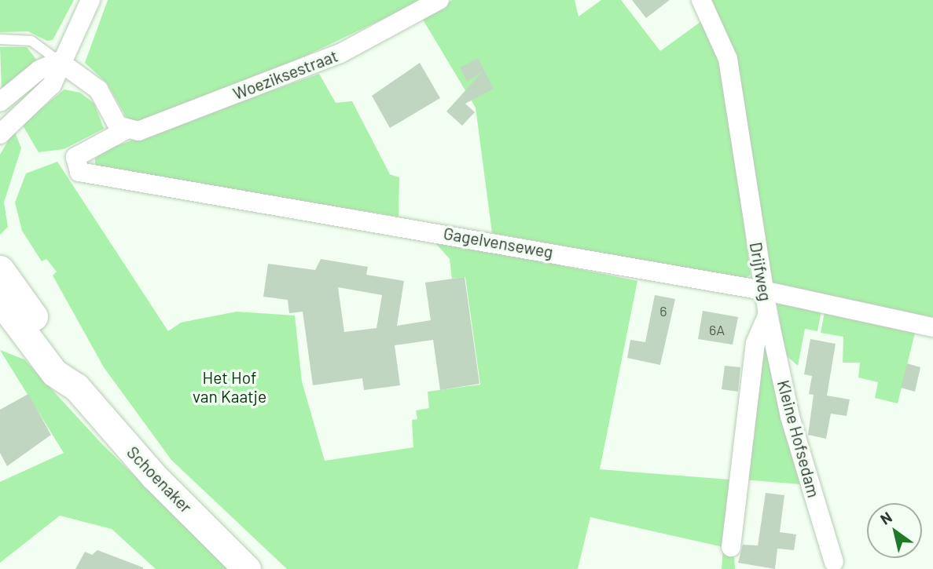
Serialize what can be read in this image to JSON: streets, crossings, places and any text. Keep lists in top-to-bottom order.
{
  "streets": {
    "main road": ["Schoenaker"],
    "street": [
      "Woeziksestraat",
      "Gagelvenseweg",
      "Drijfweg",
      "Kleine Hofsedam"
    ]
  },
  "crossings": [
    ["Woeziksestraat", "Gagelvenseweg"],
    ["Gagelvenseweg", "Drijfweg"],
    ["Drijfweg", "Kleine Hofsedam"]
  ],
  "parks": ["Het Hof van Kaatje"],
  "house_numbers": ["6", "6A"],
  "north": "top left"
}
